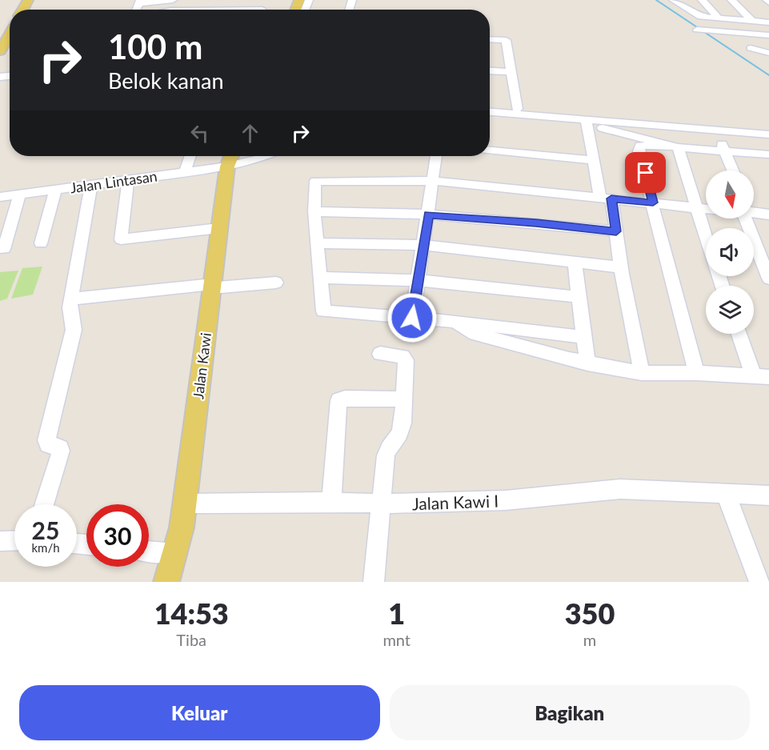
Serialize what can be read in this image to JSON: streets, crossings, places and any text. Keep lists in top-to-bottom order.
{
  "streets": {
    "main road": ["Jalan Kawi"],
    "street": ["Jalan Lintasan", "Jalan Kawi I"]
  },
  "crossings": [
    ["Jalan Lintasan", "Jalan Kawi"],
    ["Jalan Kawi", "Jalan Kawi I"]
  ],
  "north": "bottom",
  "page": {
    "turn": ["100 m", "Belok kanan"],
    "speed": "25 km/h",
    "limit": "30",
    "eta": [
      "14:53",
      "Tiba",
      "1",
      "mnt",
      "350",
      "m"
    ],
    "buttons": ["Keluar", "Bagikan"]
  }
}
